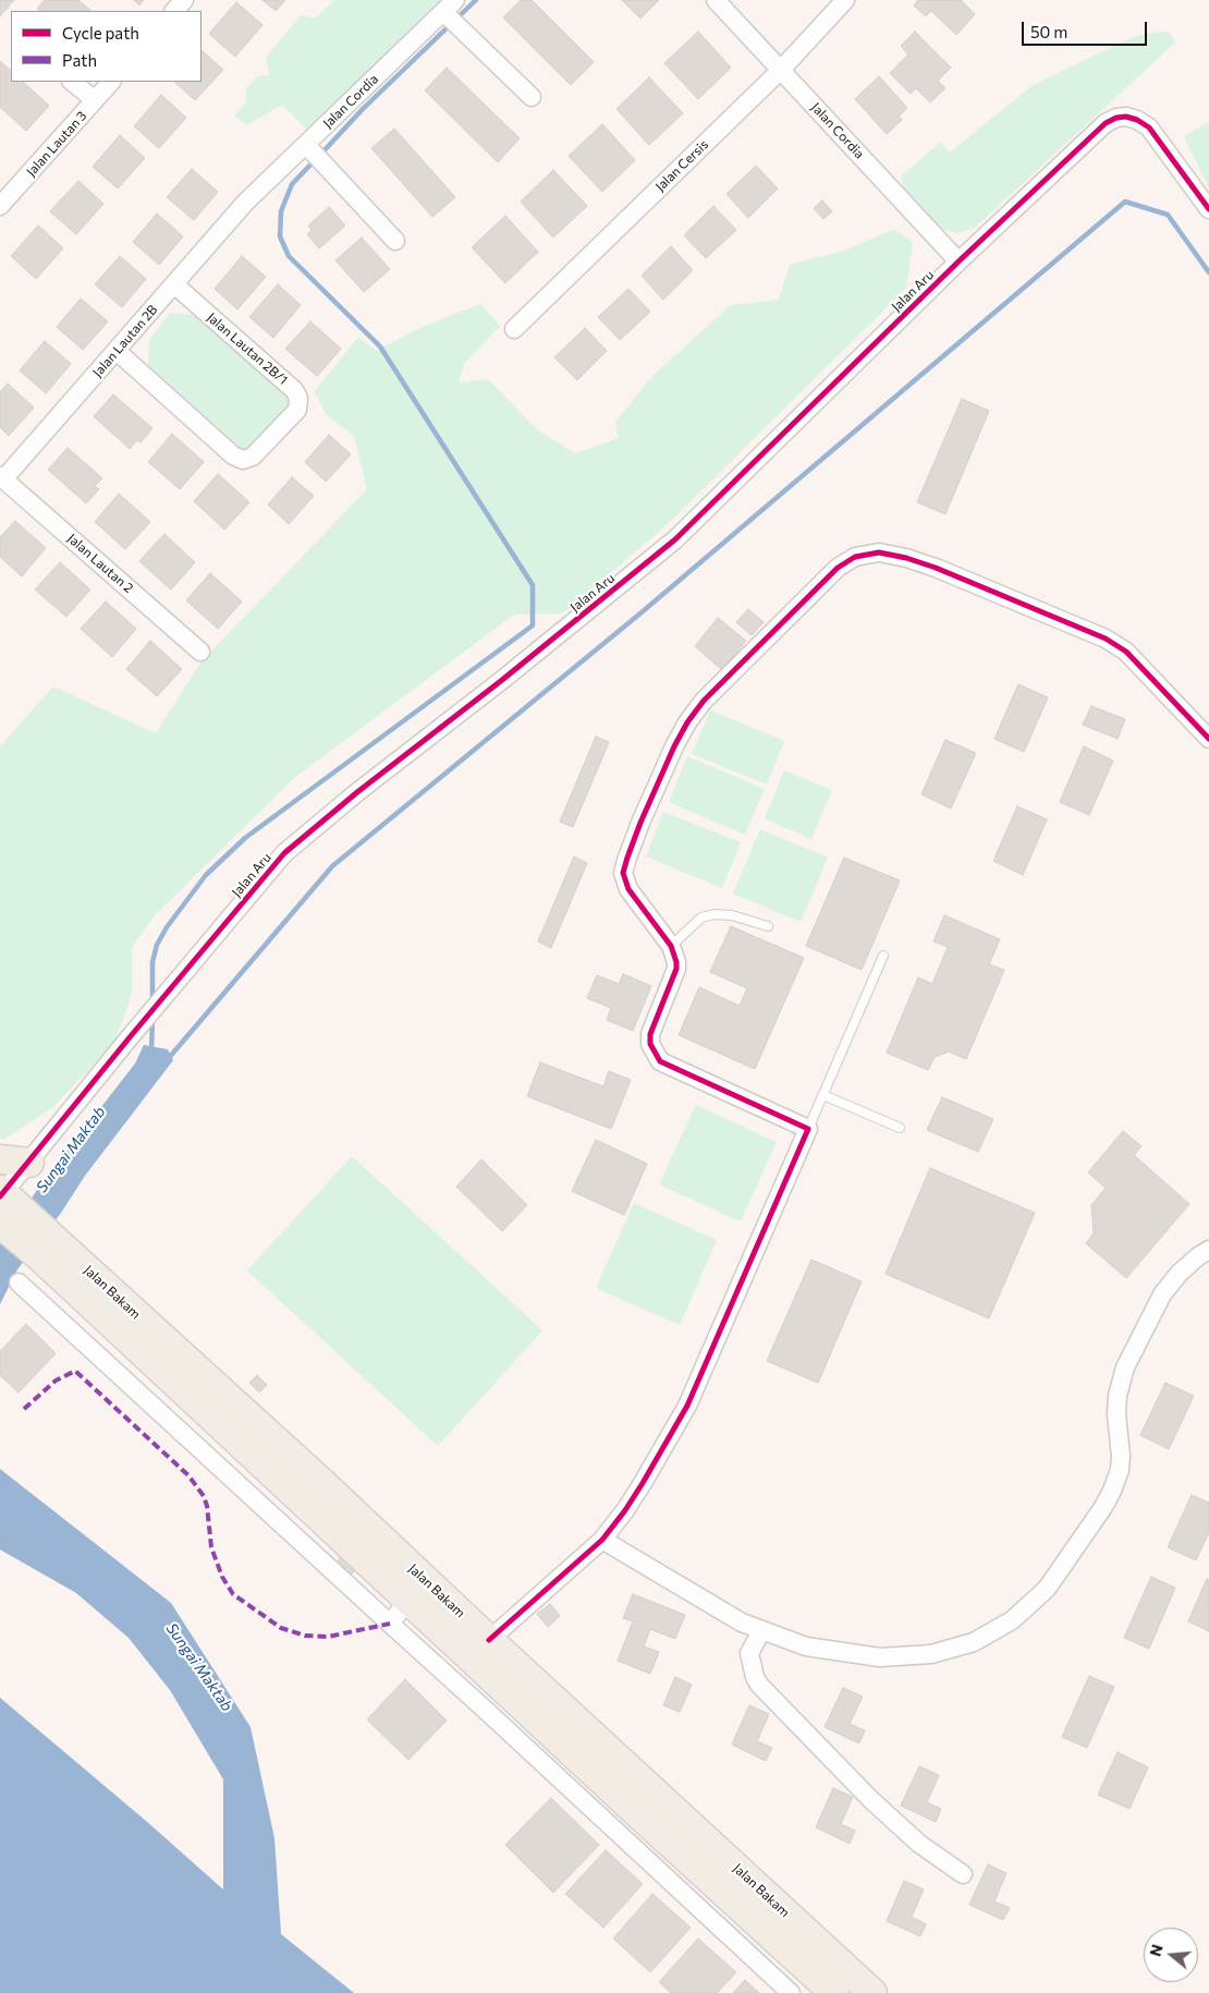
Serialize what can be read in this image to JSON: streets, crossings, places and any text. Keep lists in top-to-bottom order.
{
  "streets": {
    "main road": ["Jalan Bakam"],
    "street": [
      "Jalan Cordia",
      "Jalan Lautan 3",
      "Jalan Cersis",
      "Jalan Aru",
      "Jalan Lautan 2B",
      "Jalan Lautan 2B/1",
      "Jalan Lautan 2"
    ]
  },
  "crossings": [
    ["Jalan Cordia", "Jalan Cersis"],
    ["Jalan Cordia", "Jalan Aru"],
    ["Jalan Cordia", "Jalan Lautan 2B"],
    ["Jalan Aru", "Jalan Bakam"],
    ["Jalan Lautan 2B", "Jalan Lautan 2B/1"],
    ["Jalan Lautan 2B", "Jalan Lautan 2"]
  ],
  "water": ["Sungai Maktab"],
  "legend": ["Cycle path", "Path"],
  "scale_bar": "50 m",
  "north": "left"
}
